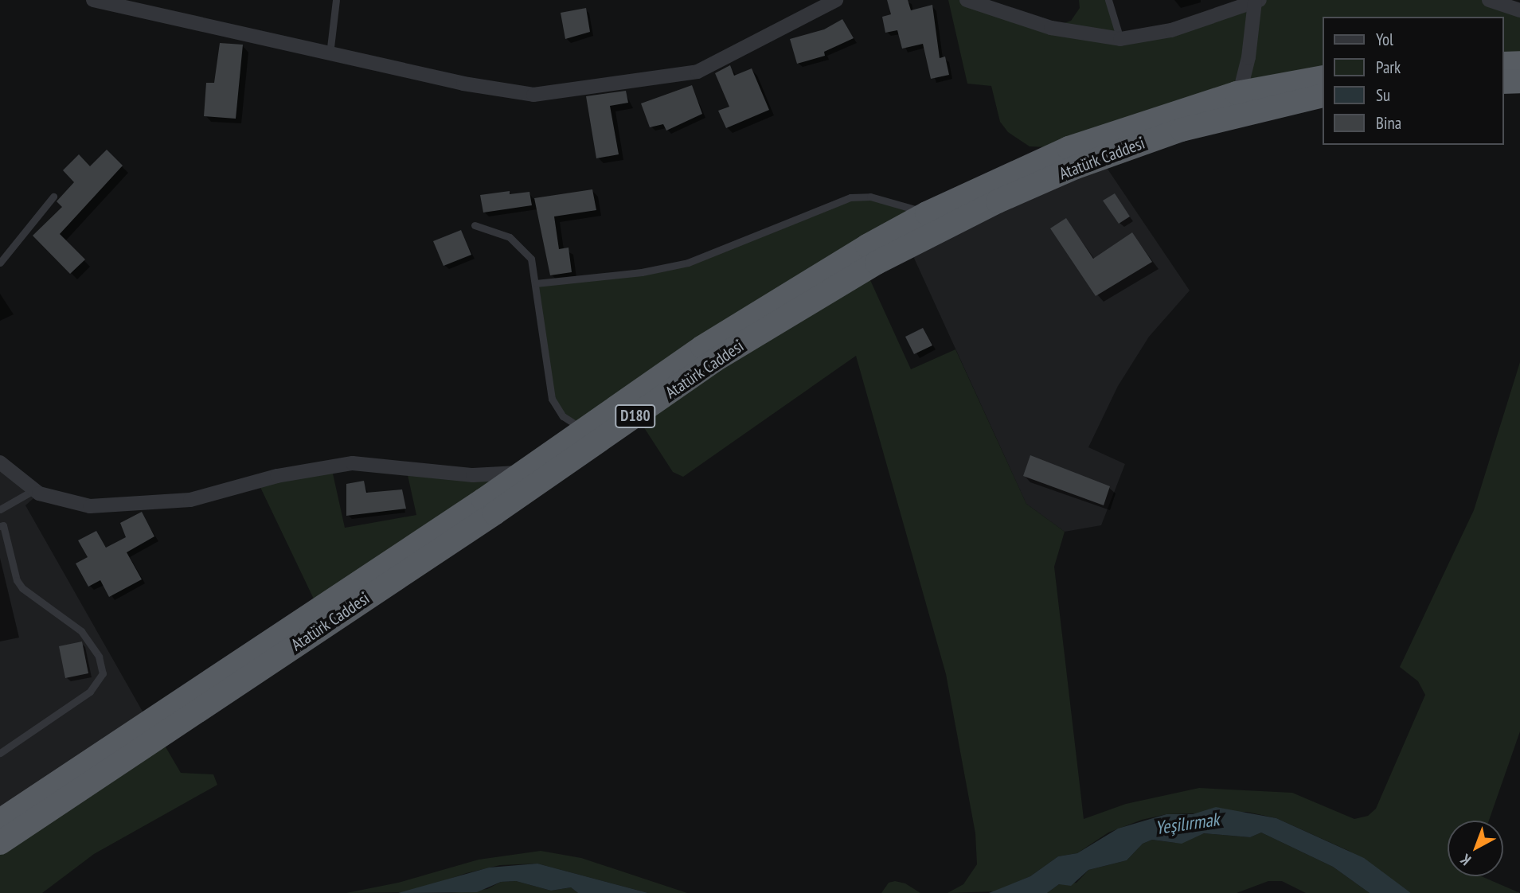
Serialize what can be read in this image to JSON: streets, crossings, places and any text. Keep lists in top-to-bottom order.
{
  "streets": {
    "highway": ["Atatürk Caddesi", "D180"]
  },
  "water": ["Yeşilırmak"],
  "legend": [
    "Yol",
    "Park",
    "Su",
    "Bina"
  ],
  "north": "bottom left"
}
